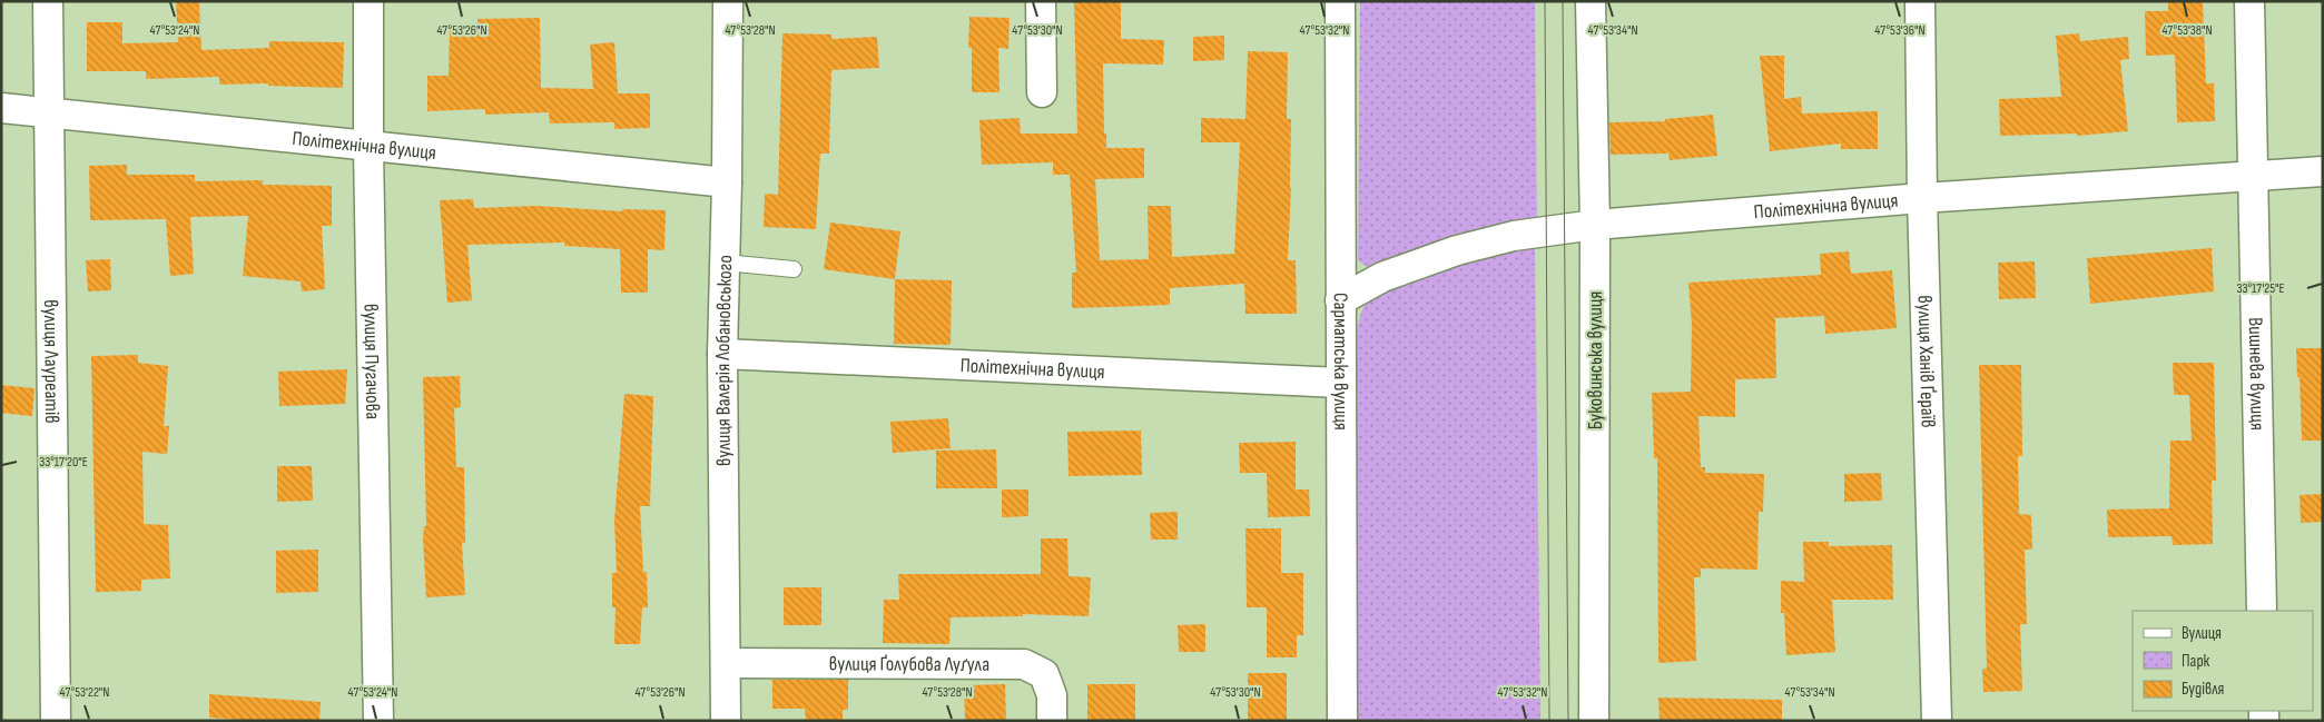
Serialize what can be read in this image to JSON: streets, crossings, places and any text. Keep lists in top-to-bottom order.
{
  "streets": {
    "street": [
      "Політехнічна вулиця",
      "вулиця Лауреатів",
      "вулиця Валерія Лобановського",
      "Буковинська вулиця",
      "вулиця Пугачова",
      "Сарматська вулиця",
      "вулиця Ханів Ґераїв",
      "Вишнева вулиця",
      "вулиця Ґолубова Луґула"
    ]
  },
  "crossings": [
    ["Політехнічна вулиця", "вулиця Лауреатів"],
    ["Політехнічна вулиця", "вулиця Валерія Лобановського"],
    ["Політехнічна вулиця", "Буковинська вулиця"],
    ["Політехнічна вулиця", "вулиця Пугачова"],
    ["Політехнічна вулиця", "Сарматська вулиця"],
    ["Політехнічна вулиця", "вулиця Ханів Ґераїв"],
    ["Політехнічна вулиця", "Вишнева вулиця"],
    ["вулиця Валерія Лобановського", "вулиця Ґолубова Луґула"]
  ],
  "legend": ["Вулиця", "Парк", "Будівля"],
  "coordinates": [
    "47°53'24\"N",
    "47°53'26\"N",
    "47°53'28\"N",
    "47°53'30\"N",
    "47°53'32\"N",
    "47°53'34\"N",
    "47°53'36\"N",
    "47°53'38\"N",
    "33°17'25\"E",
    "33°17'20\"E",
    "47°53'22\"N"
  ]
}
